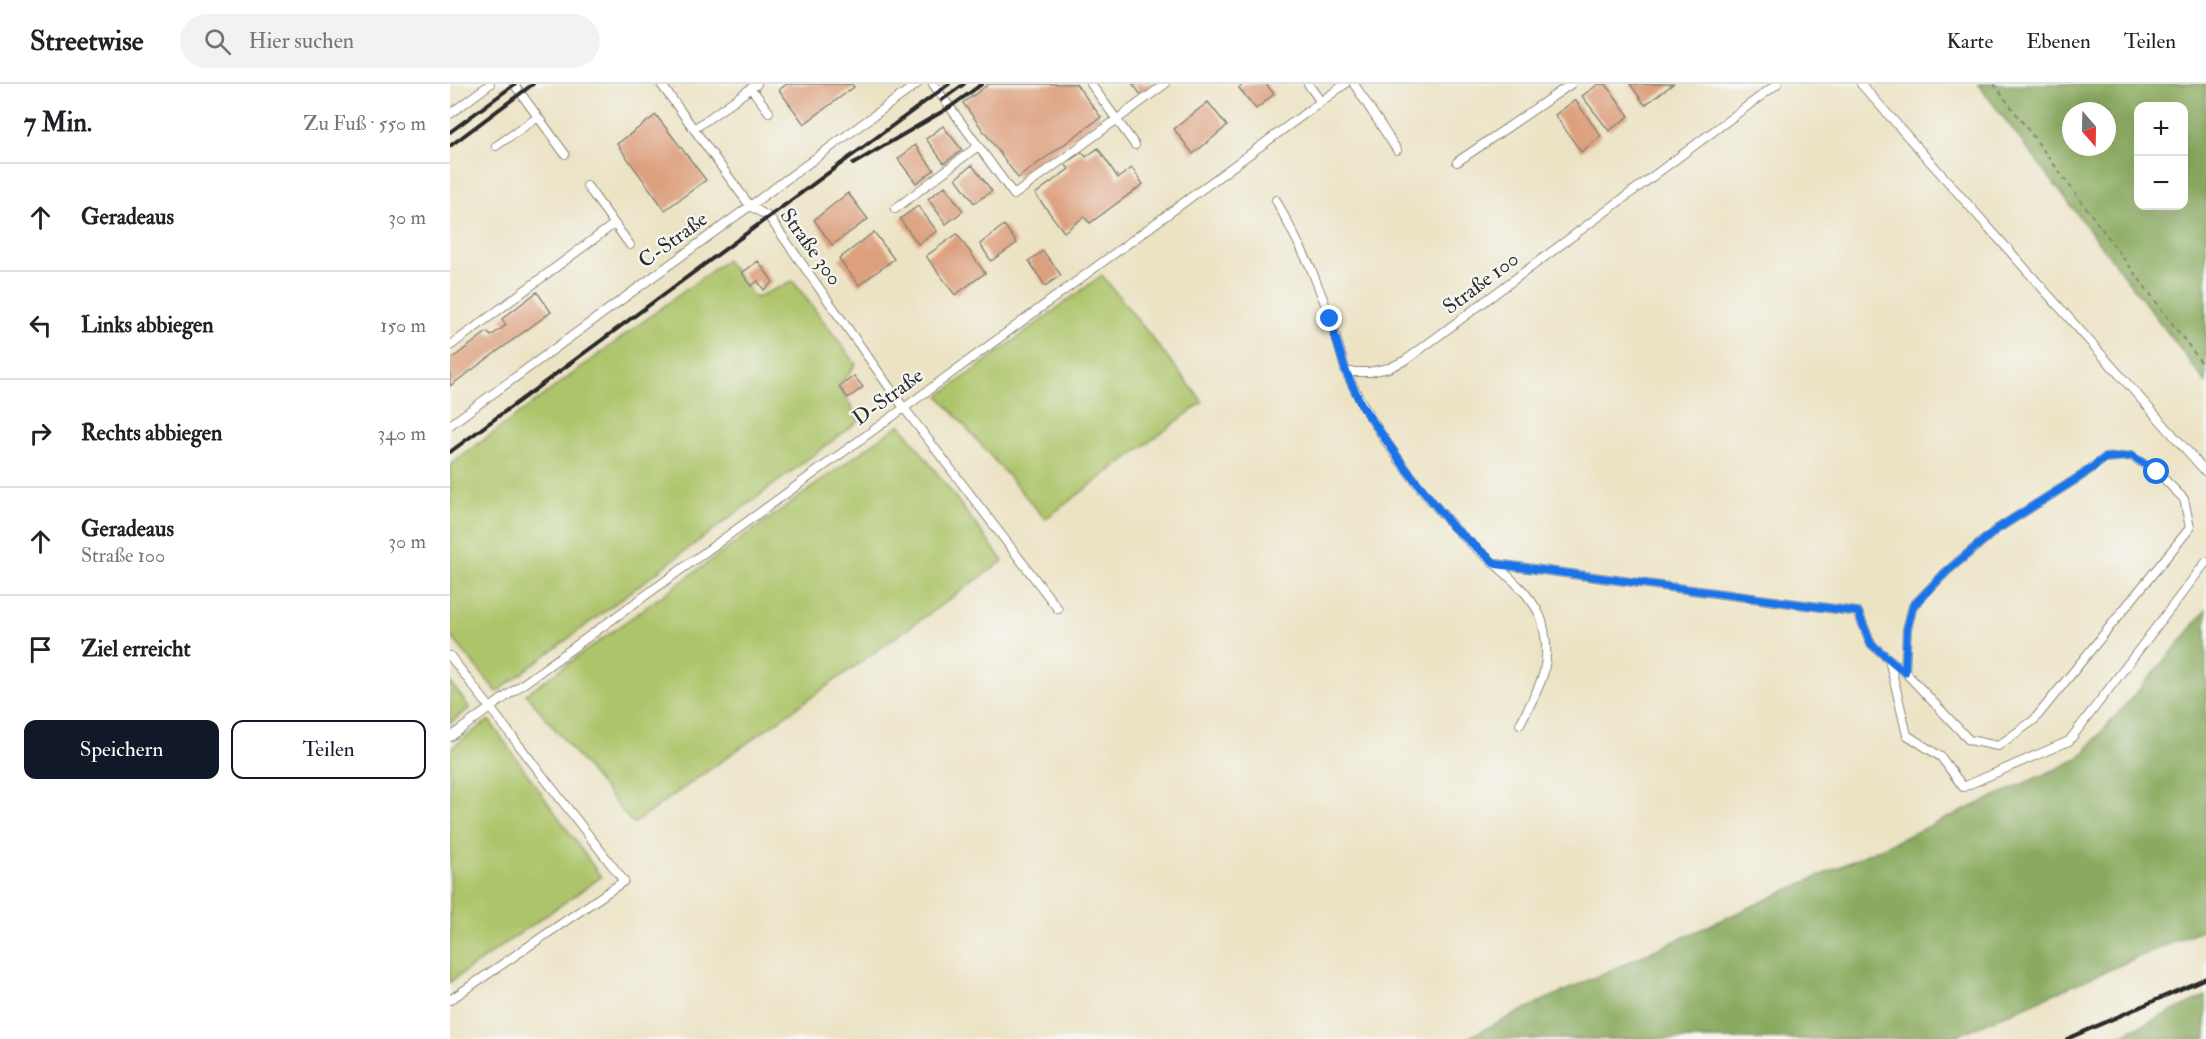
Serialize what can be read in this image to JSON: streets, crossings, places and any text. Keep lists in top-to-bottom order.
{
  "streets": {
    "lane": [
      "C-Straße",
      "Straße 300",
      "Straße 100",
      "D-Straße"
    ]
  },
  "crossings": [
    ["C-Straße", "Straße 300"],
    ["Straße 300", "D-Straße"]
  ],
  "north": "bottom",
  "page": {
    "header": "Streetwise",
    "search": "Hier suchen",
    "nav": ["Karte", "Ebenen", "Teilen"],
    "heading": ["7 Min.", "Zu Fuß · 550 m"],
    "map_buttons": ["+", "−"],
    "list": [
      ["Geradeaus", "30 m"],
      ["Links abbiegen", "150 m"],
      ["Rechts abbiegen", "340 m"],
      ["Geradeaus", "Straße 100", "30 m"],
      "Ziel erreicht"
    ],
    "buttons": ["Speichern", "Teilen"]
  }
}
